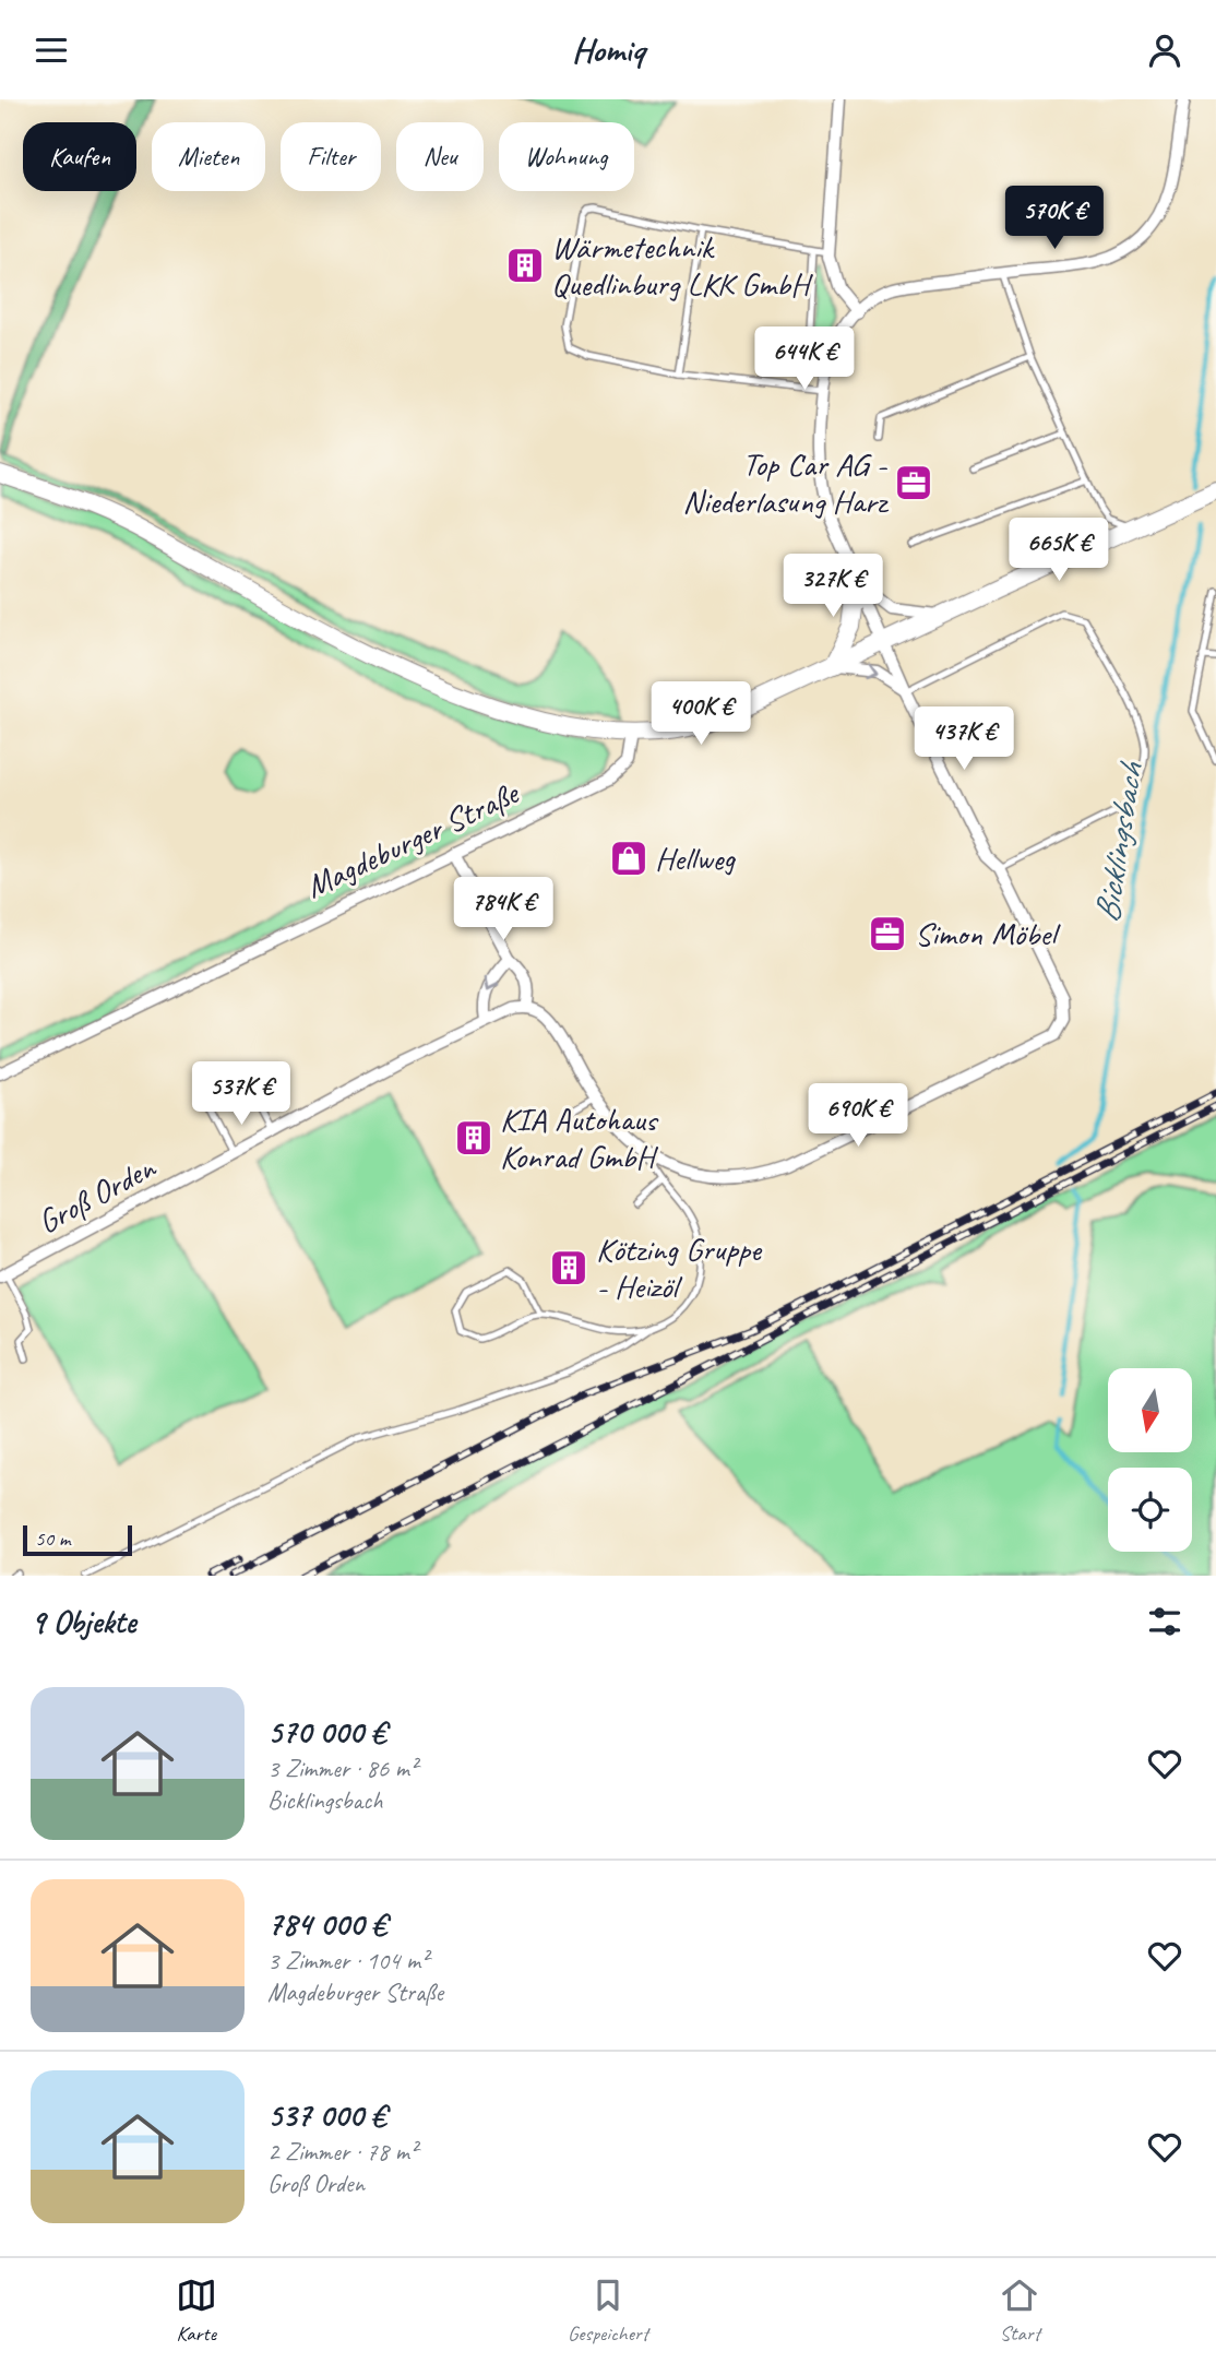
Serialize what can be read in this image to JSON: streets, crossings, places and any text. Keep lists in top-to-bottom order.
{
  "streets": {
    "street": ["Magdeburger Straße", "Groß Orden"]
  },
  "water": ["Bicklingsbach"],
  "places": {
    "building": ["Wärmetechnik Quedlinburg LKK GmbH", "KIA Autohaus Konrad GmbH", "Kötzing Gruppe - Heizöl"],
    "office": ["Top Car AG - Niederlasung Harz", "Simon Möbel"],
    "shop": ["Hellweg"]
  },
  "scale_bar": "50 m",
  "north": "bottom",
  "page": {
    "header": "Homiq",
    "chip": [
      "Kaufen",
      "Mieten",
      "Filter",
      "Neu",
      "Wohnung"
    ],
    "price": [
      "570K €",
      "644K €",
      "665K €",
      "327K €",
      "400K €",
      "437K €",
      "784K €",
      "537K €",
      "690K €"
    ],
    "scale": "50 m",
    "heading": "9 Objekte",
    "list": [
      {
        "name": "570 000 €",
        "note": "3 Zimmer · 86 m² · Bicklingsbach"
      },
      {
        "name": "784 000 €",
        "note": "3 Zimmer · 104 m² · Magdeburger Straße"
      },
      {
        "name": "537 000 €",
        "note": "2 Zimmer · 78 m² · Groß Orden"
      }
    ],
    "tabs": ["Karte", "Gespeichert", "Start"]
  }
}
